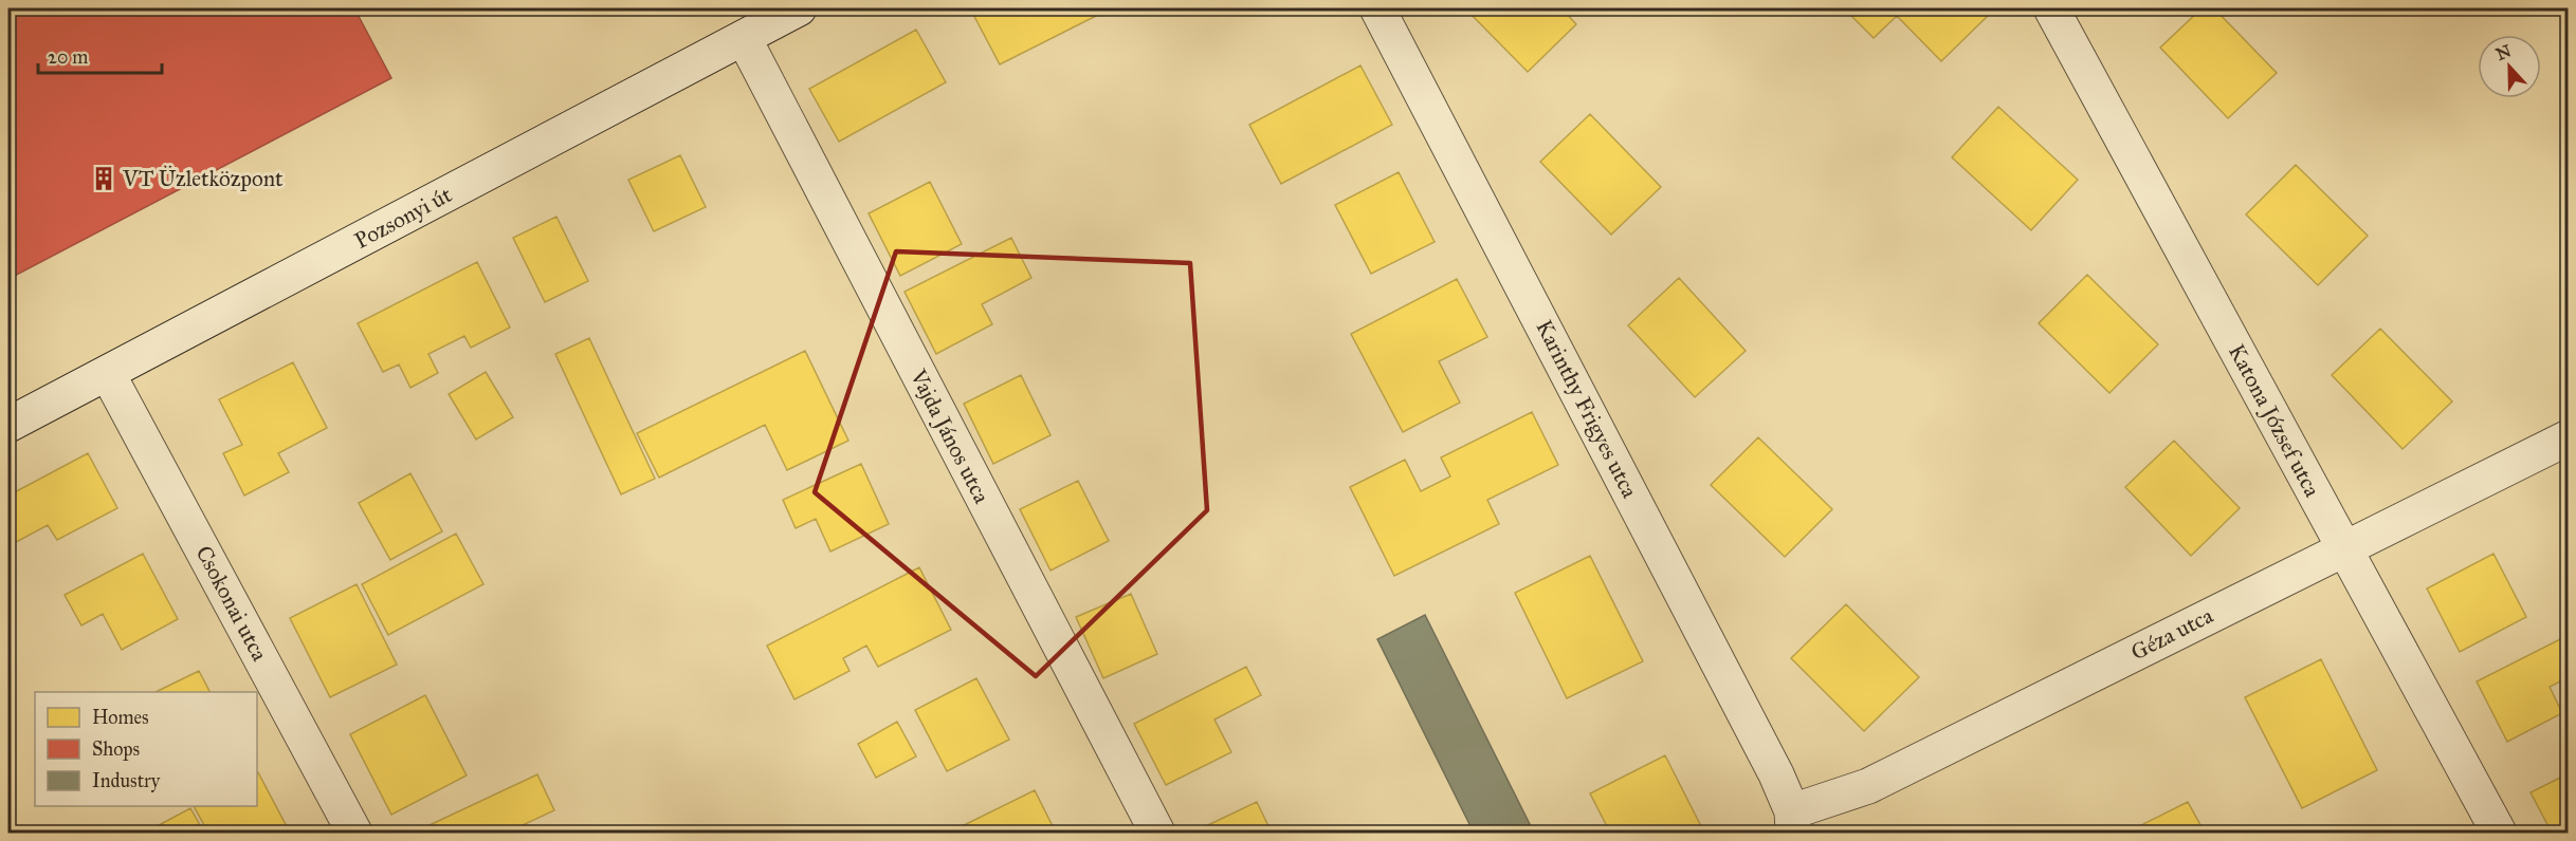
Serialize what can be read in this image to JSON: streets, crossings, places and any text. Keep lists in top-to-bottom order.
{
  "streets": {
    "street": [
      "Pozsonyi út",
      "Karinthy Frigyes utca",
      "Katona József utca",
      "Vajda János utca",
      "Csokonai utca",
      "Géza utca"
    ]
  },
  "crossings": [
    ["Pozsonyi út", "Vajda János utca"],
    ["Pozsonyi út", "Csokonai utca"],
    ["Karinthy Frigyes utca", "Géza utca"],
    ["Katona József utca", "Géza utca"]
  ],
  "places": {
    "building": ["VT Üzletközpont"]
  },
  "legend": ["Homes", "Shops", "Industry"],
  "scale_bar": "20 m",
  "north": "top"
}
